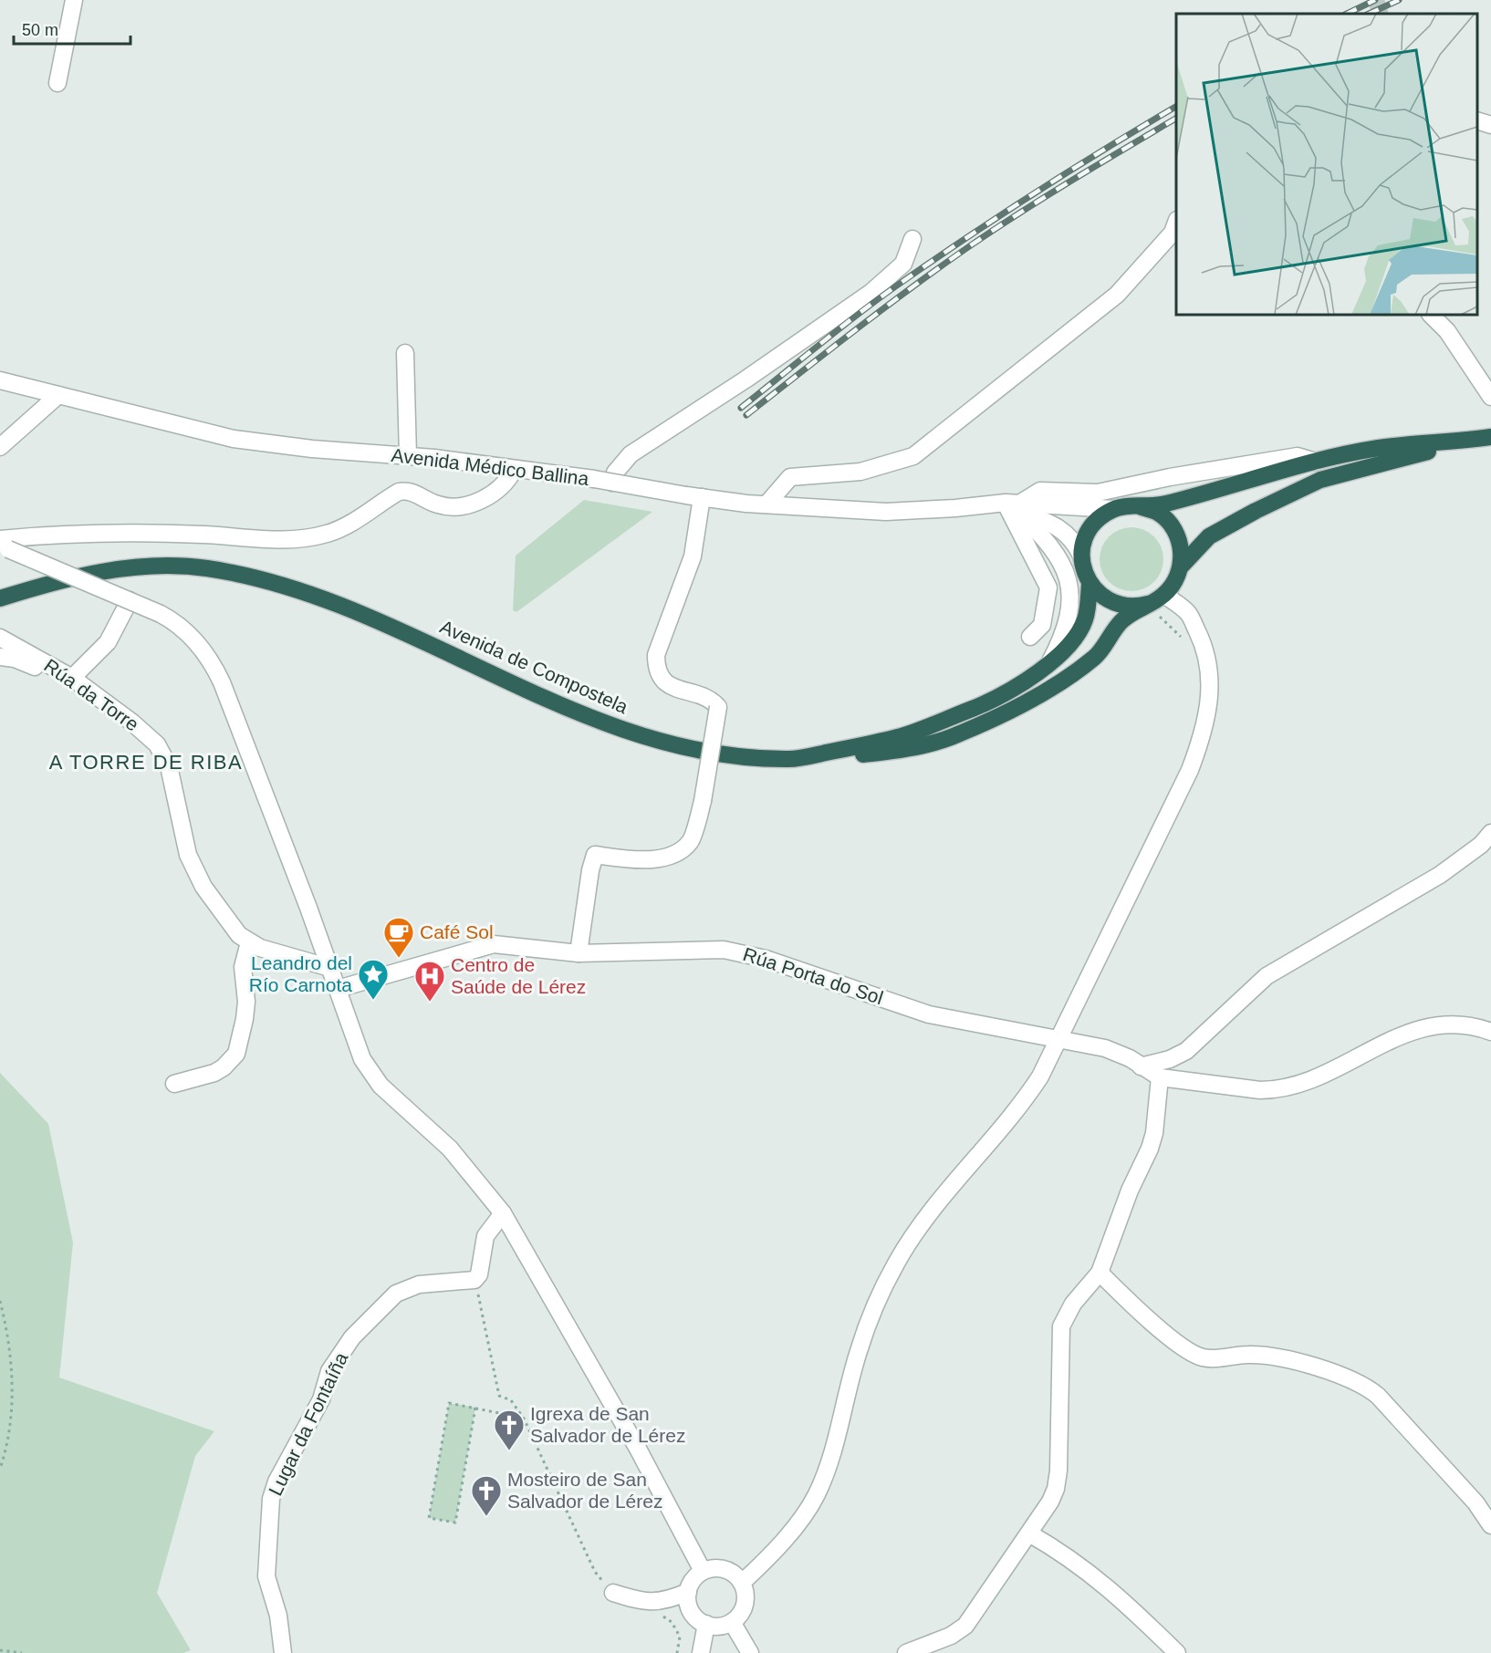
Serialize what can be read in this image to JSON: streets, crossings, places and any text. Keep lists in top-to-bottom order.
{
  "streets": {
    "highway": ["Avenida de Compostela"],
    "street": [
      "Avenida Médico Ballina",
      "Rúa da Torre",
      "Rúa Porta do Sol",
      "Lugar da Fontaíña"
    ]
  },
  "crossings": [
    ["Avenida Médico Ballina", "Avenida de Compostela"]
  ],
  "districts": ["A TORRE DE RIBA"],
  "places": {
    "cafe": ["Café Sol"],
    "place": ["Leandro del Río Carnota"],
    "hospital": ["Centro de Saúde de Lérez"],
    "church": ["Igrexa de San Salvador de Lérez", "Mosteiro de San Salvador de Lérez"]
  },
  "scale_bar": "50 m"
}
